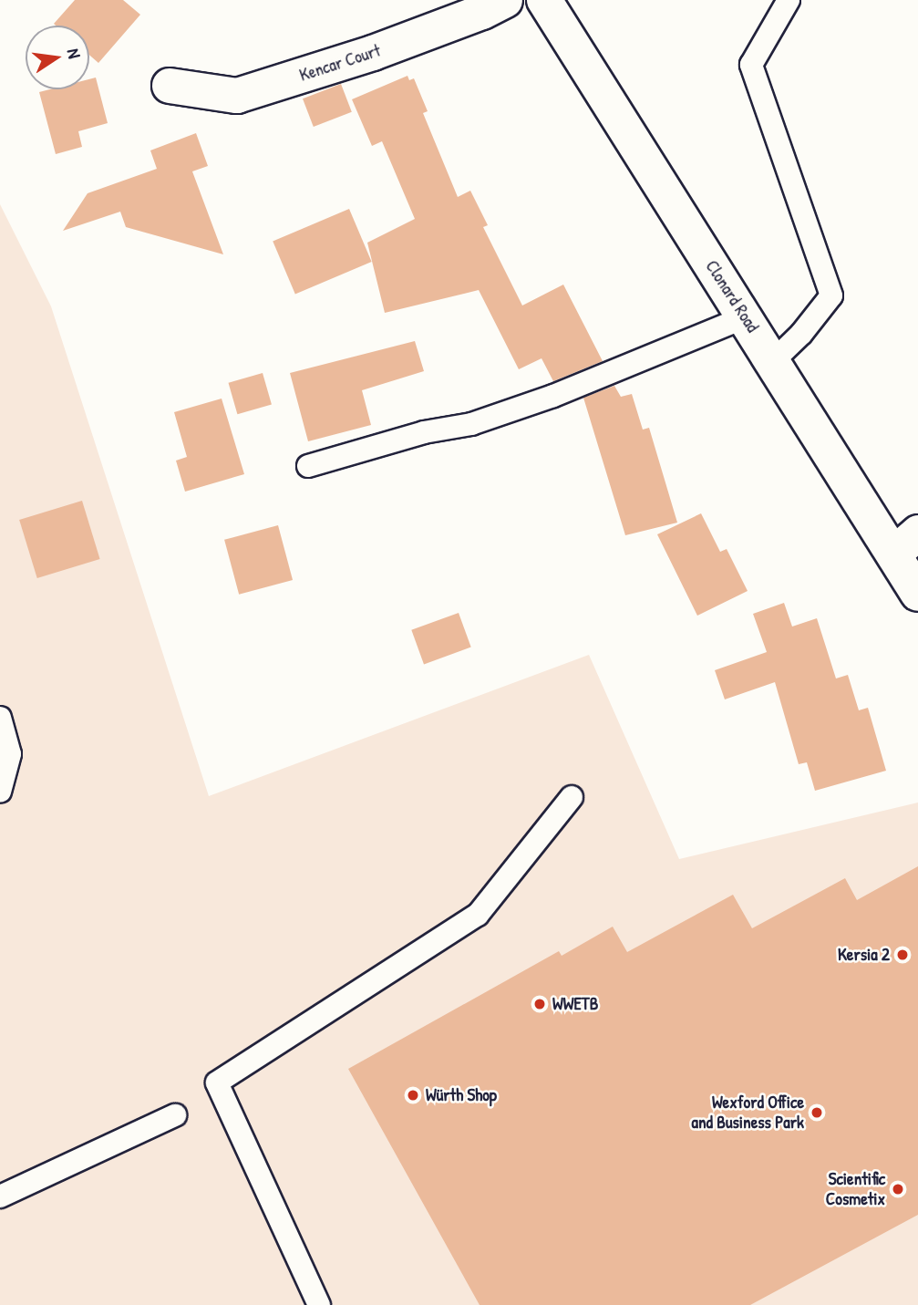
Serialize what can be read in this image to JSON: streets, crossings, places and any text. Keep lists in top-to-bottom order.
{
  "streets": {
    "street": ["Kencar Court", "Clonard Road"]
  },
  "places": [
    "Kersia 2",
    "WWETB",
    "Würth Shop",
    "Wexford Office and Business Park",
    "Scientific Cosmetix"
  ],
  "north": "right"
}
